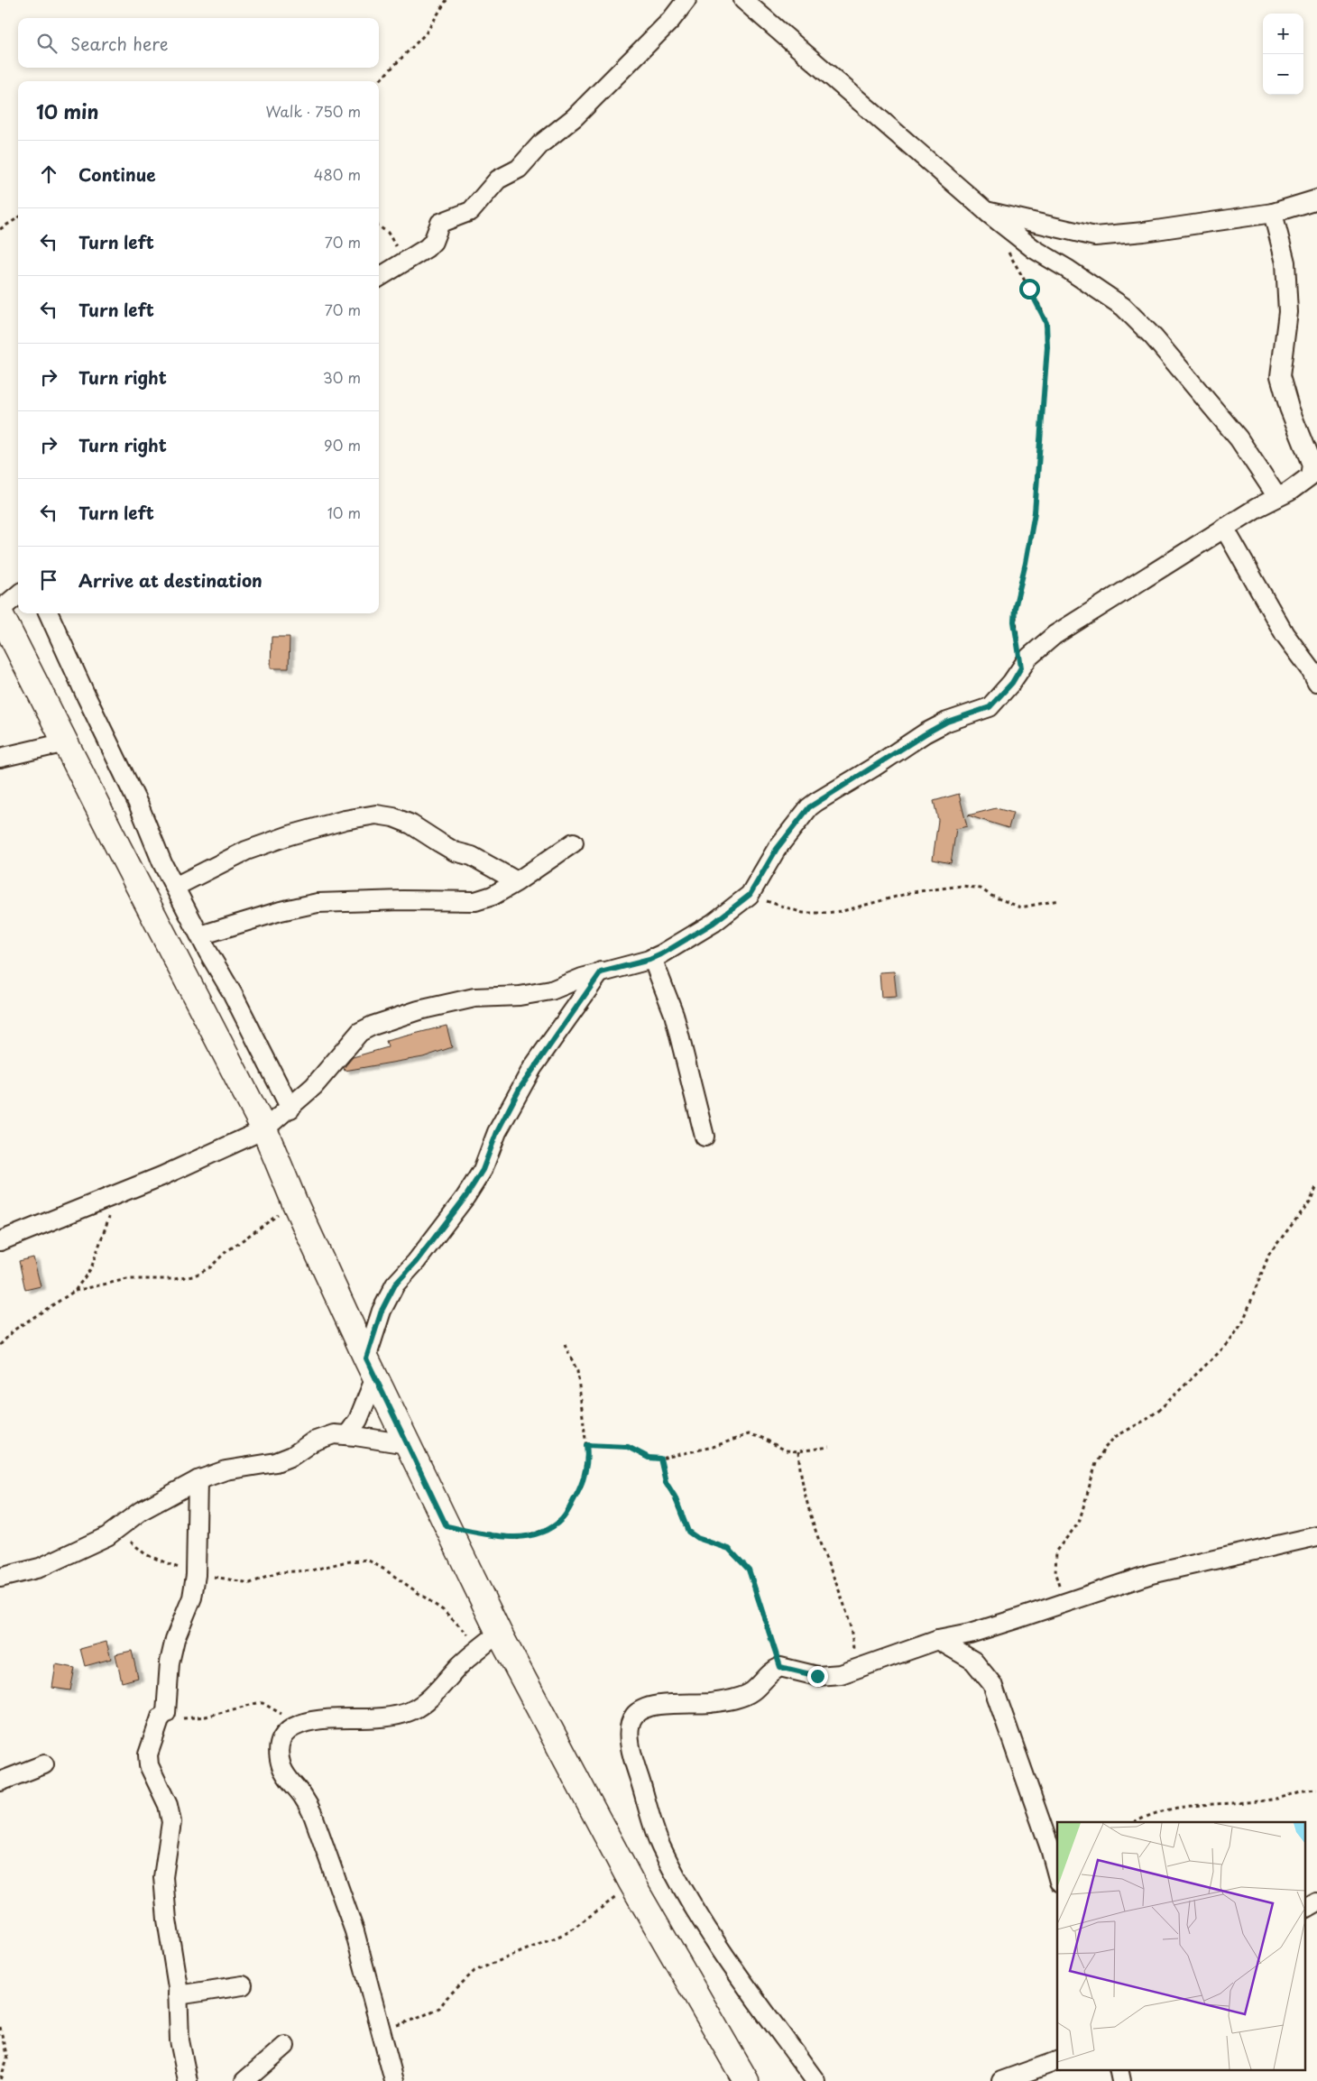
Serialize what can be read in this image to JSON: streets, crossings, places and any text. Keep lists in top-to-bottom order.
{
  "page": {
    "map_buttons": ["+", "−"],
    "search": "Search here",
    "heading": ["10 min", "Walk · 750 m"],
    "list": [
      ["Continue", "480 m"],
      ["Turn left", "70 m"],
      ["Turn left", "70 m"],
      ["Turn right", "30 m"],
      ["Turn right", "90 m"],
      ["Turn left", "10 m"],
      "Arrive at destination"
    ]
  }
}
